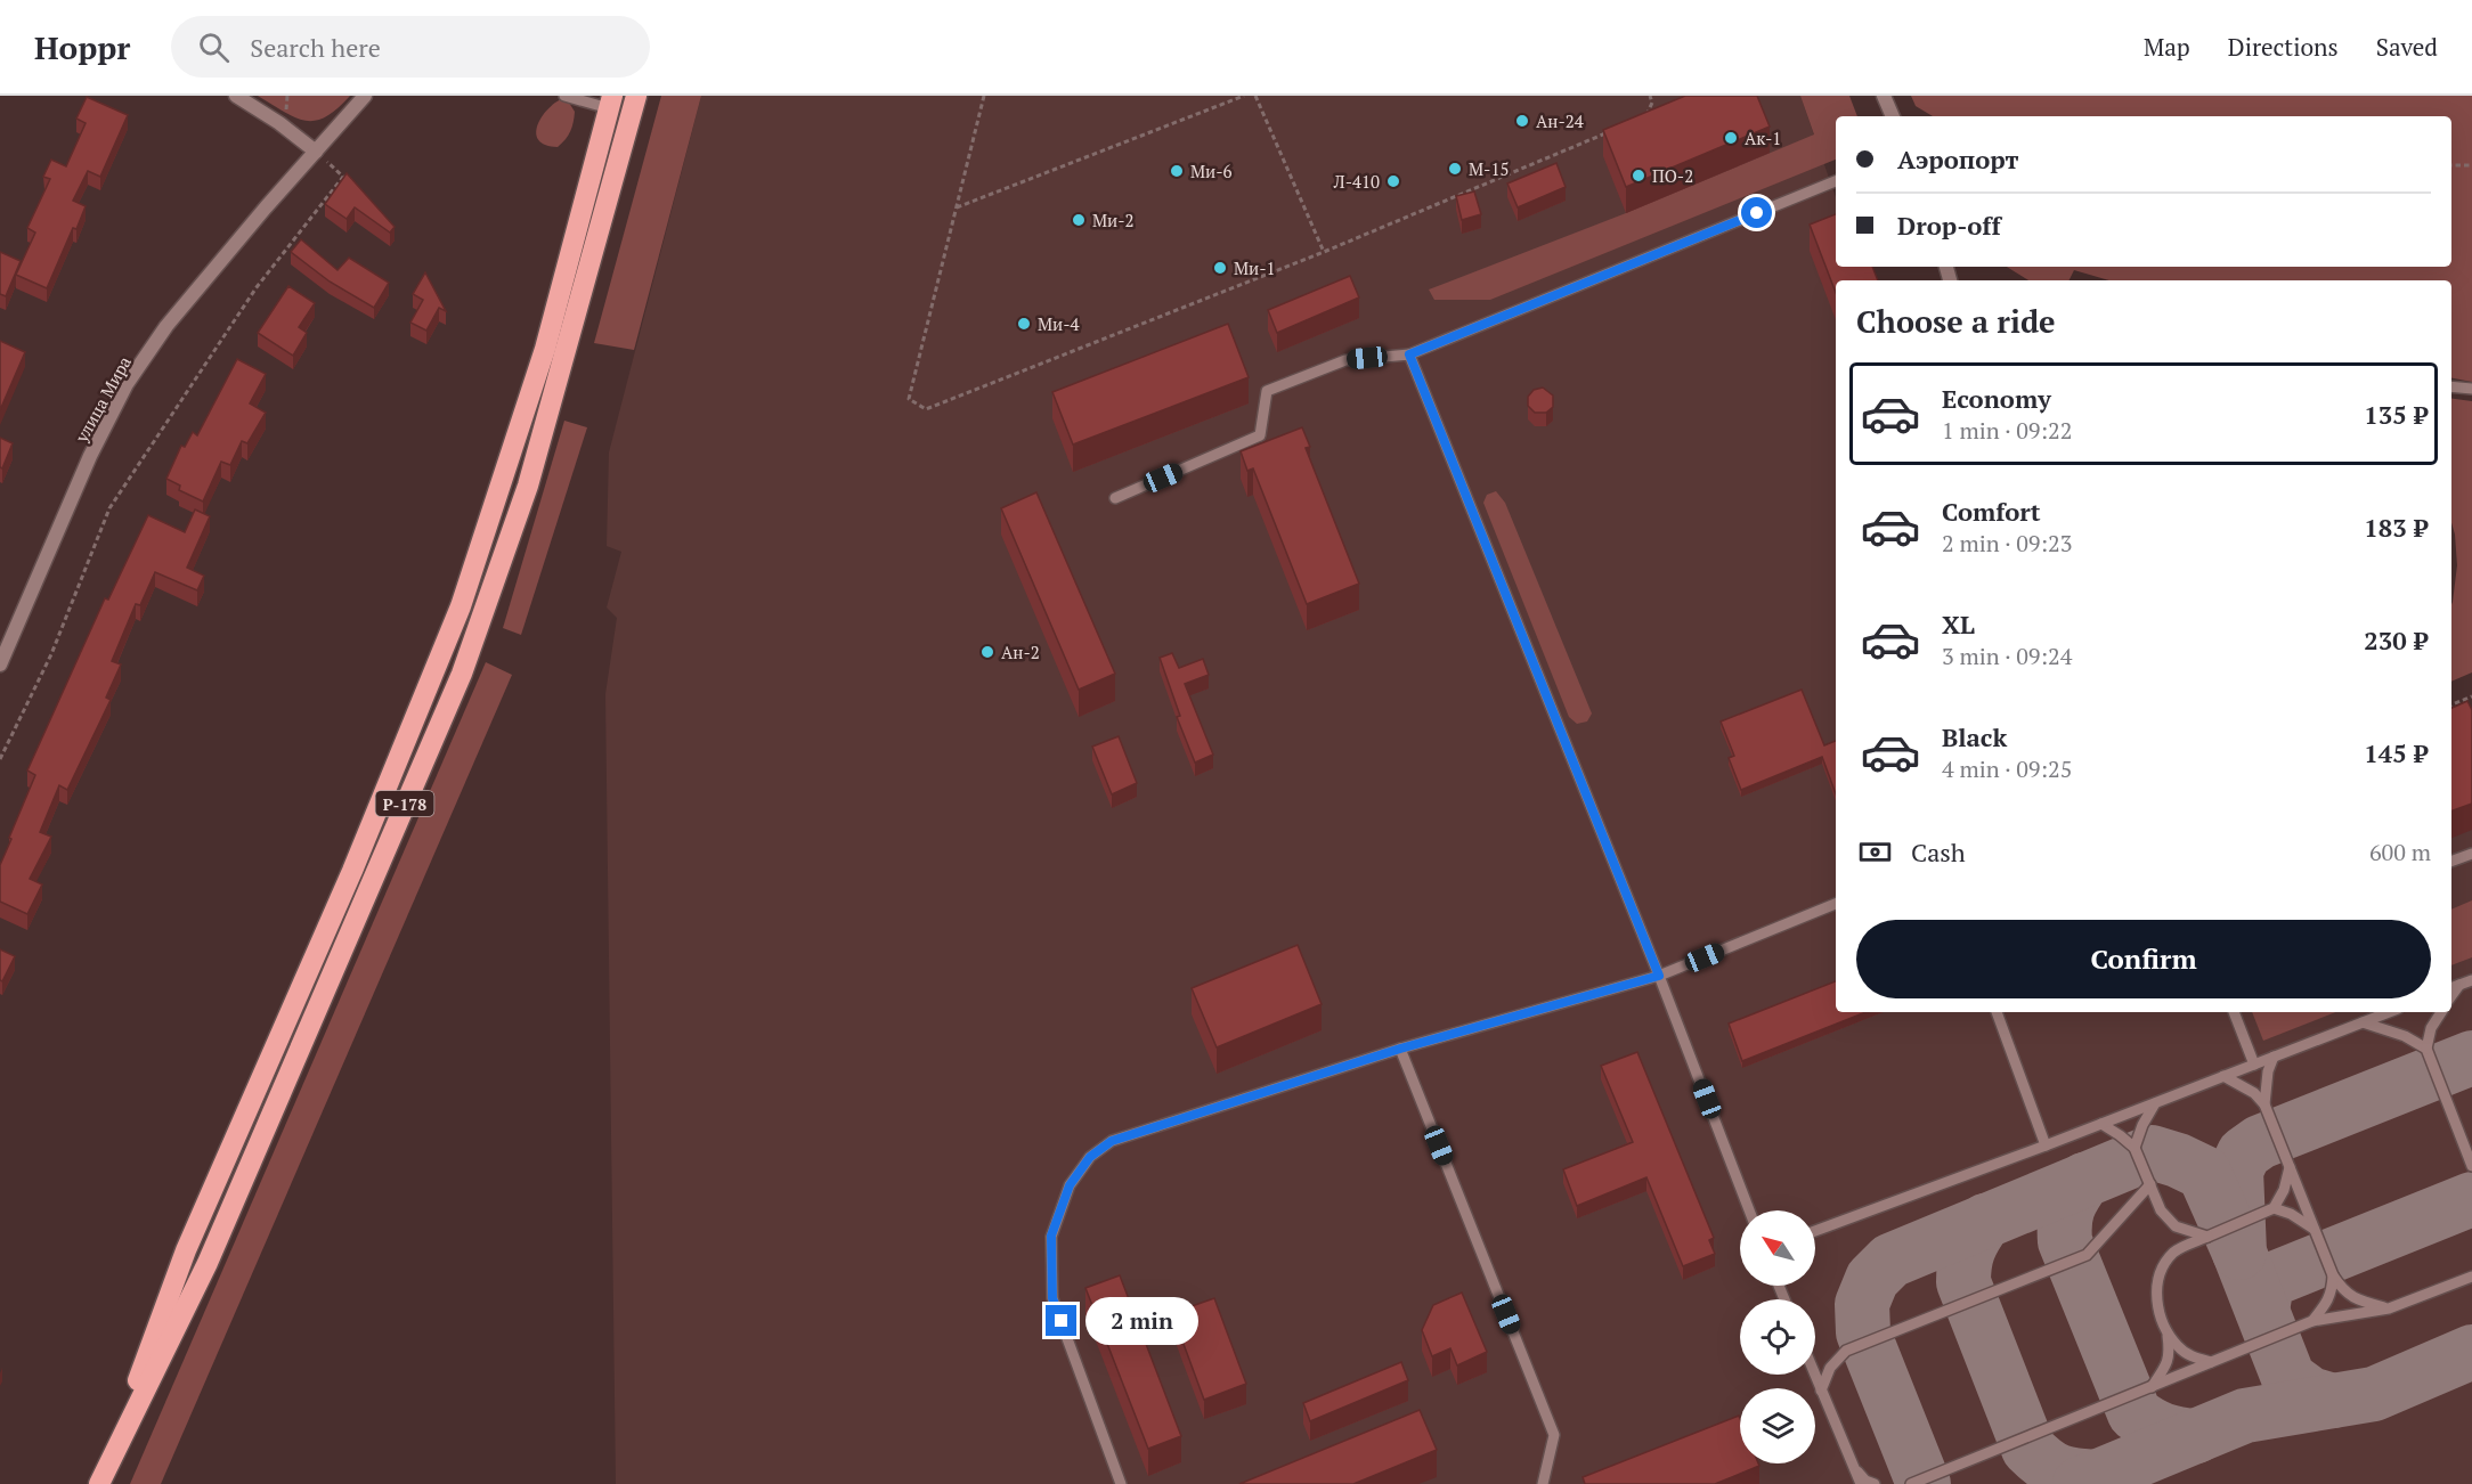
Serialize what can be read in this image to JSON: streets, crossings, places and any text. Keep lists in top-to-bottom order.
{
  "streets": {
    "highway": ["Р-178"],
    "street": ["улица Мира"]
  },
  "places": [
    "Ан-24",
    "Ак-1",
    "М-15",
    "Ми-6",
    "ПО-2",
    "Л-410",
    "Ми-2",
    "Ми-1",
    "Ми-4",
    "Ан-2"
  ],
  "north": "top left",
  "page": {
    "header": "Hoppr",
    "search": "Search here",
    "nav": ["Map", "Directions", "Saved"],
    "banner": ["Аэропорт", "Drop-off"],
    "heading": "Choose a ride",
    "list": [
      {
        "name": "Economy",
        "note": "1 min · 09:22",
        "value": "135 ₽"
      },
      {
        "name": "Comfort",
        "note": "2 min · 09:23",
        "value": "183 ₽"
      },
      {
        "name": "XL",
        "note": "3 min · 09:24",
        "value": "230 ₽"
      },
      {
        "name": "Black",
        "note": "4 min · 09:25",
        "value": "145 ₽"
      }
    ],
    "pay": ["Cash", "600 m"],
    "buttons": "Confirm",
    "bubble": "2 min"
  }
}
